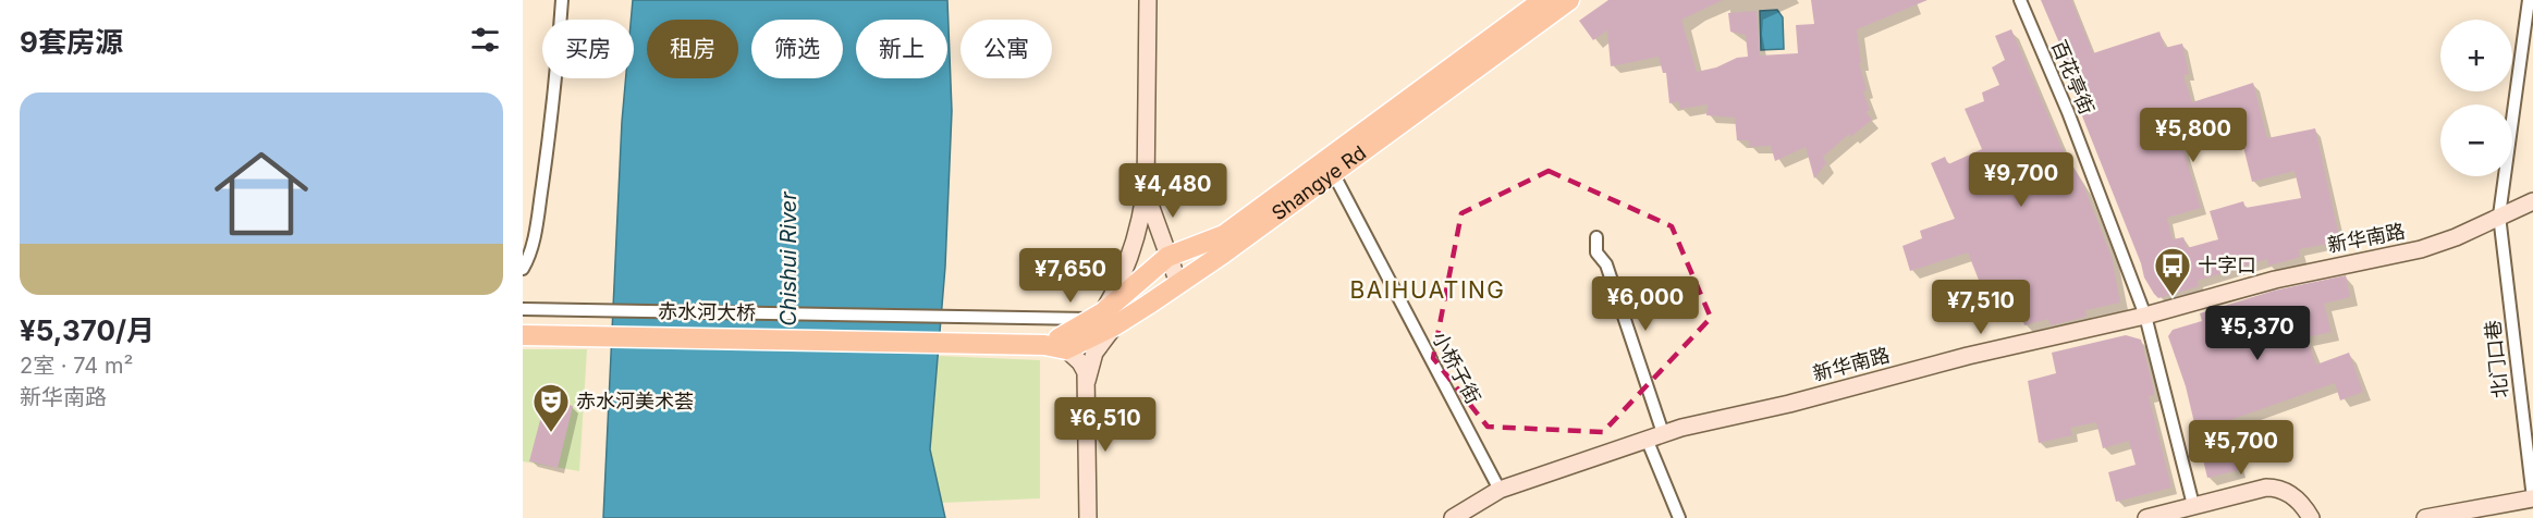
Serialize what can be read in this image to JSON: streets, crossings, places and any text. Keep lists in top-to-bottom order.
{
  "streets": {
    "main road": ["Shangye Rd", "赤水河大桥"],
    "street": [
      "百花亭街",
      "新华南路",
      "北门口巷",
      "小桥子街"
    ]
  },
  "crossings": [
    ["百花亭街", "新华南路"],
    ["Shangye Rd", "赤水河大桥"],
    ["Shangye Rd", "小桥子街"],
    ["新华南路", "北门口巷"],
    ["新华南路", "小桥子街"]
  ],
  "districts": ["BAIHUATING"],
  "water": ["Chishui River"],
  "places": {
    "bus stop": ["十字口"],
    "theatre": ["赤水河美术荟"]
  },
  "page": {
    "heading": "9套房源",
    "map_buttons": ["+", "−"],
    "chip": [
      "买房",
      "租房",
      "筛选",
      "新上",
      "公寓"
    ],
    "list": [
      {
        "name": "¥5,370/月",
        "note": "2室 · 74 m² · 新华南路"
      }
    ],
    "price": [
      "¥5,800",
      "¥9,700",
      "¥4,480",
      "¥7,650",
      "¥6,000",
      "¥7,510",
      "¥5,370",
      "¥6,510",
      "¥5,700"
    ]
  }
}
